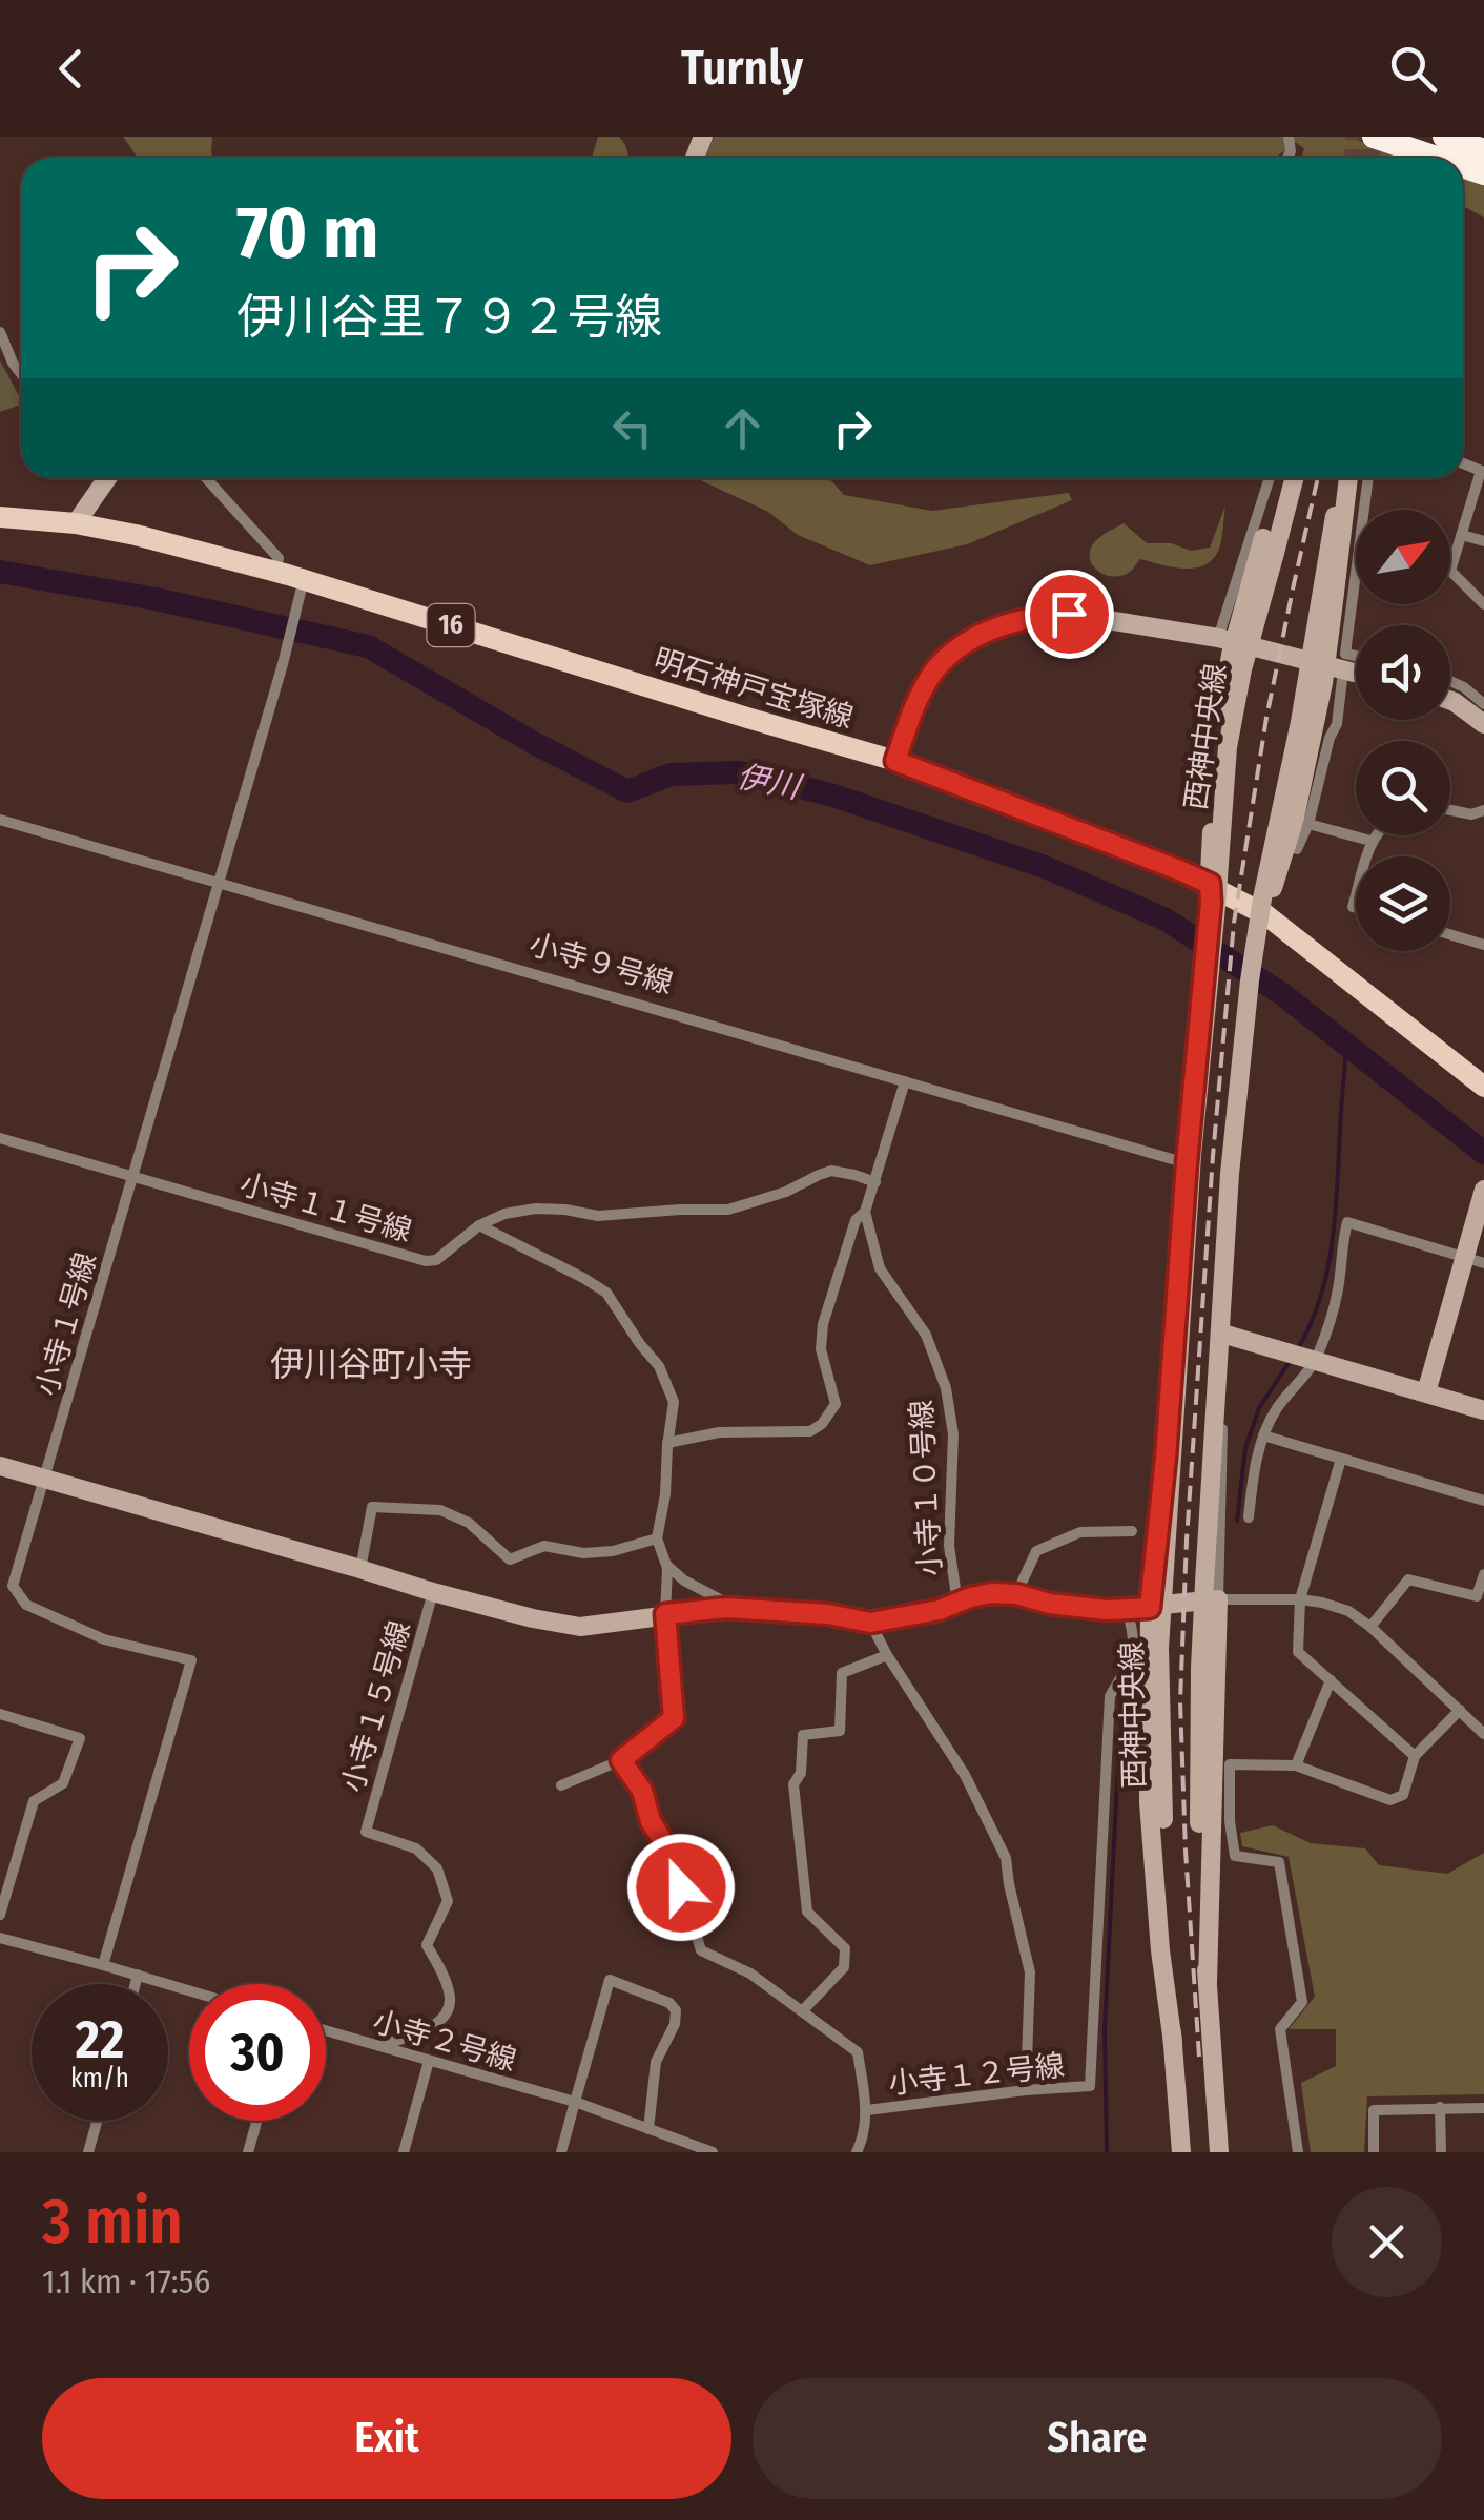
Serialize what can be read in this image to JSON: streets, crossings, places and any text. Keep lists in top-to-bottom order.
{
  "streets": {
    "main road": ["16", "明石神戸宝塚線"],
    "street": [
      "西神中央線",
      "小寺９号線",
      "小寺１１号線",
      "小寺１号線",
      "小寺１０号線",
      "小寺１５号線",
      "小寺２号線",
      "小寺１２号線"
    ]
  },
  "crossings": [
    ["明石神戸宝塚線", "西神中央線"],
    ["明石神戸宝塚線", "小寺１号線"],
    ["西神中央線", "小寺９号線"],
    ["小寺９号線", "小寺１号線"],
    ["小寺１１号線", "小寺１号線"],
    ["小寺１５号線", "小寺２号線"]
  ],
  "districts": ["伊川谷町小寺"],
  "water": ["伊川"],
  "north": "top right",
  "page": {
    "header": "Turnly",
    "turn": ["70 m", "伊川谷里７９２号線"],
    "speed": "22 km/h",
    "limit": "30",
    "heading": ["3 min", "1.1 km · 17:56"],
    "buttons": ["Exit", "Share"]
  }
}
